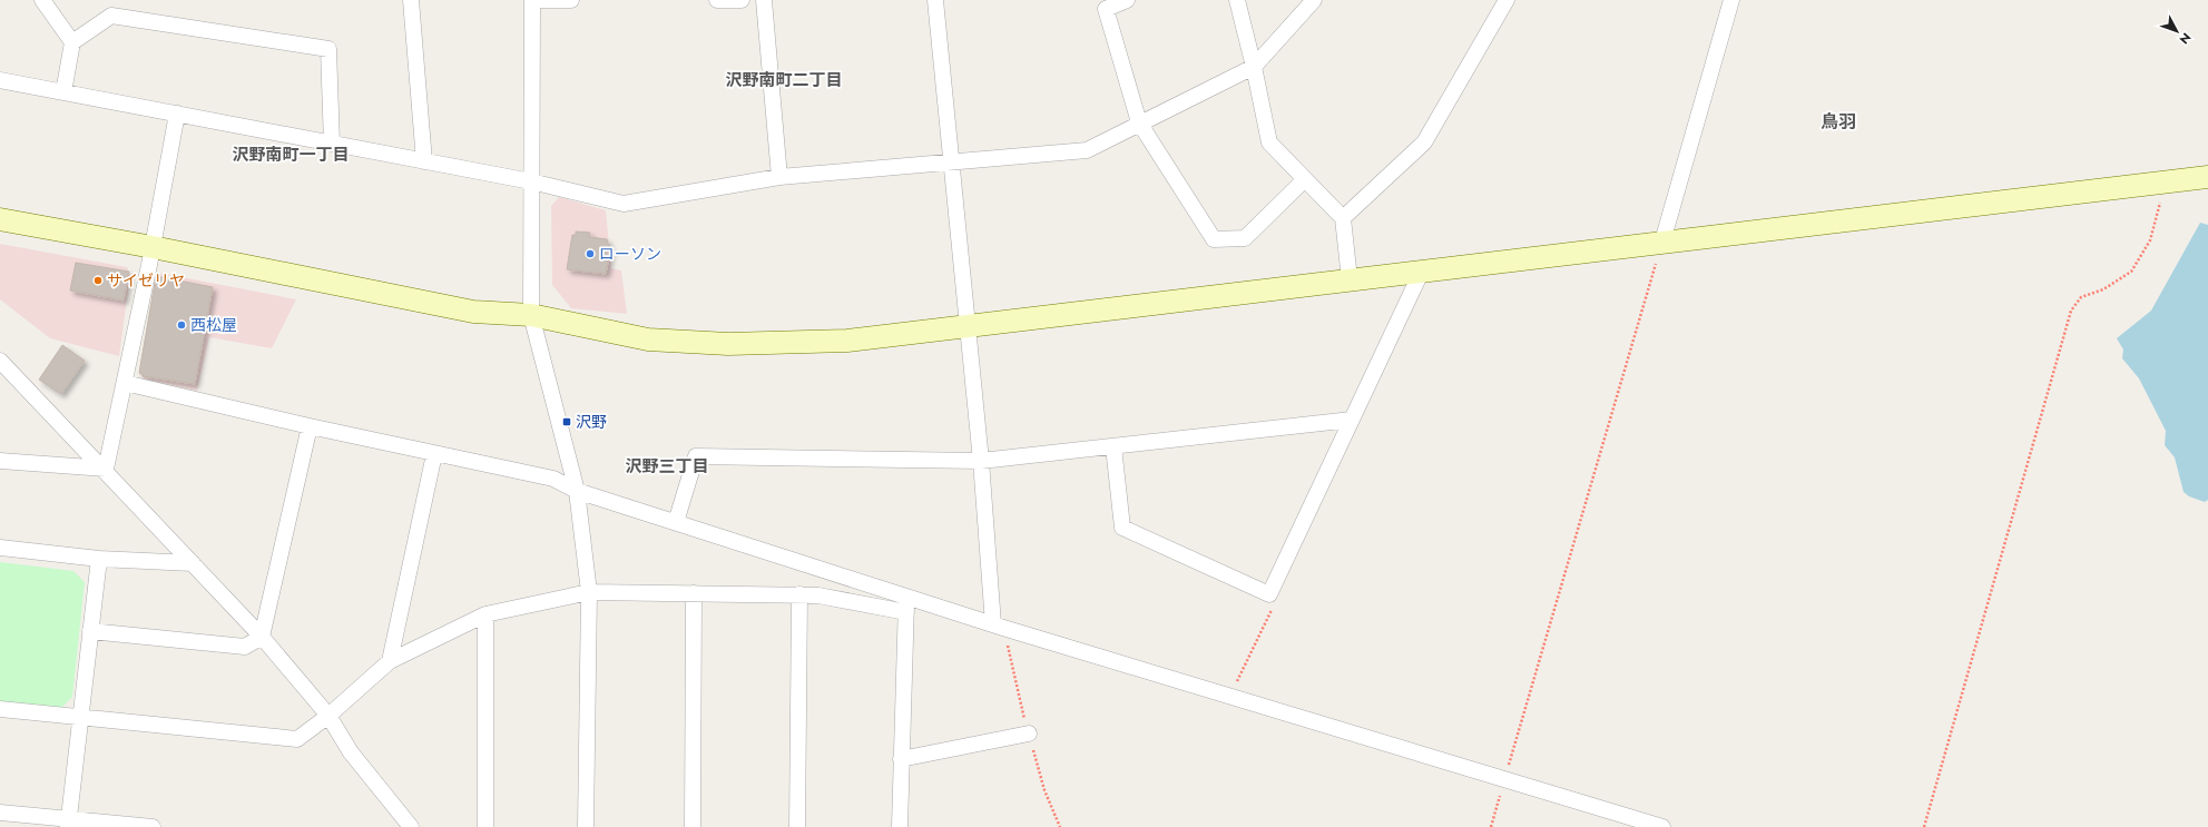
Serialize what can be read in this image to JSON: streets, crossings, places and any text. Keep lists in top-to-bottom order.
{
  "districts": [
    "沢野南町二丁目",
    "鳥羽",
    "沢野南町一丁目",
    "沢野三丁目"
  ],
  "places": {
    "other": ["ローソン", "サイゼリヤ", "西松屋"],
    "transit": ["沢野"]
  },
  "north": "bottom right"
}
